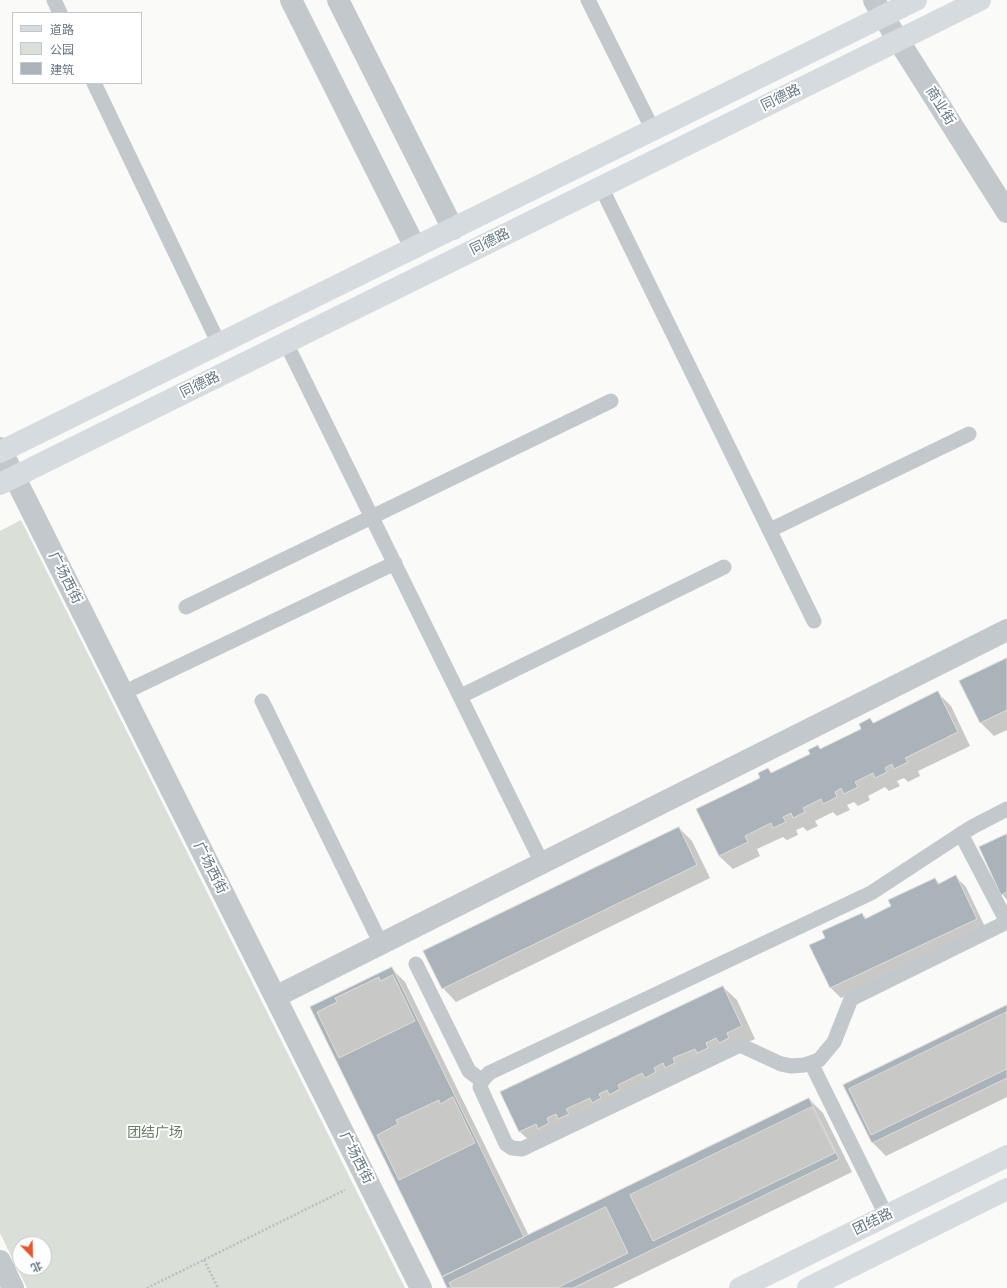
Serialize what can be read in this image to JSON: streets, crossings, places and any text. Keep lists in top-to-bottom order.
{
  "streets": {
    "main road": ["同德路", "团结路"],
    "street": ["商业街", "广场西街"]
  },
  "crossings": [
    ["同德路", "商业街"],
    ["同德路", "广场西街"]
  ],
  "parks": ["团结广场"],
  "legend": ["道路", "公园", "建筑"],
  "north": "bottom right"
}
